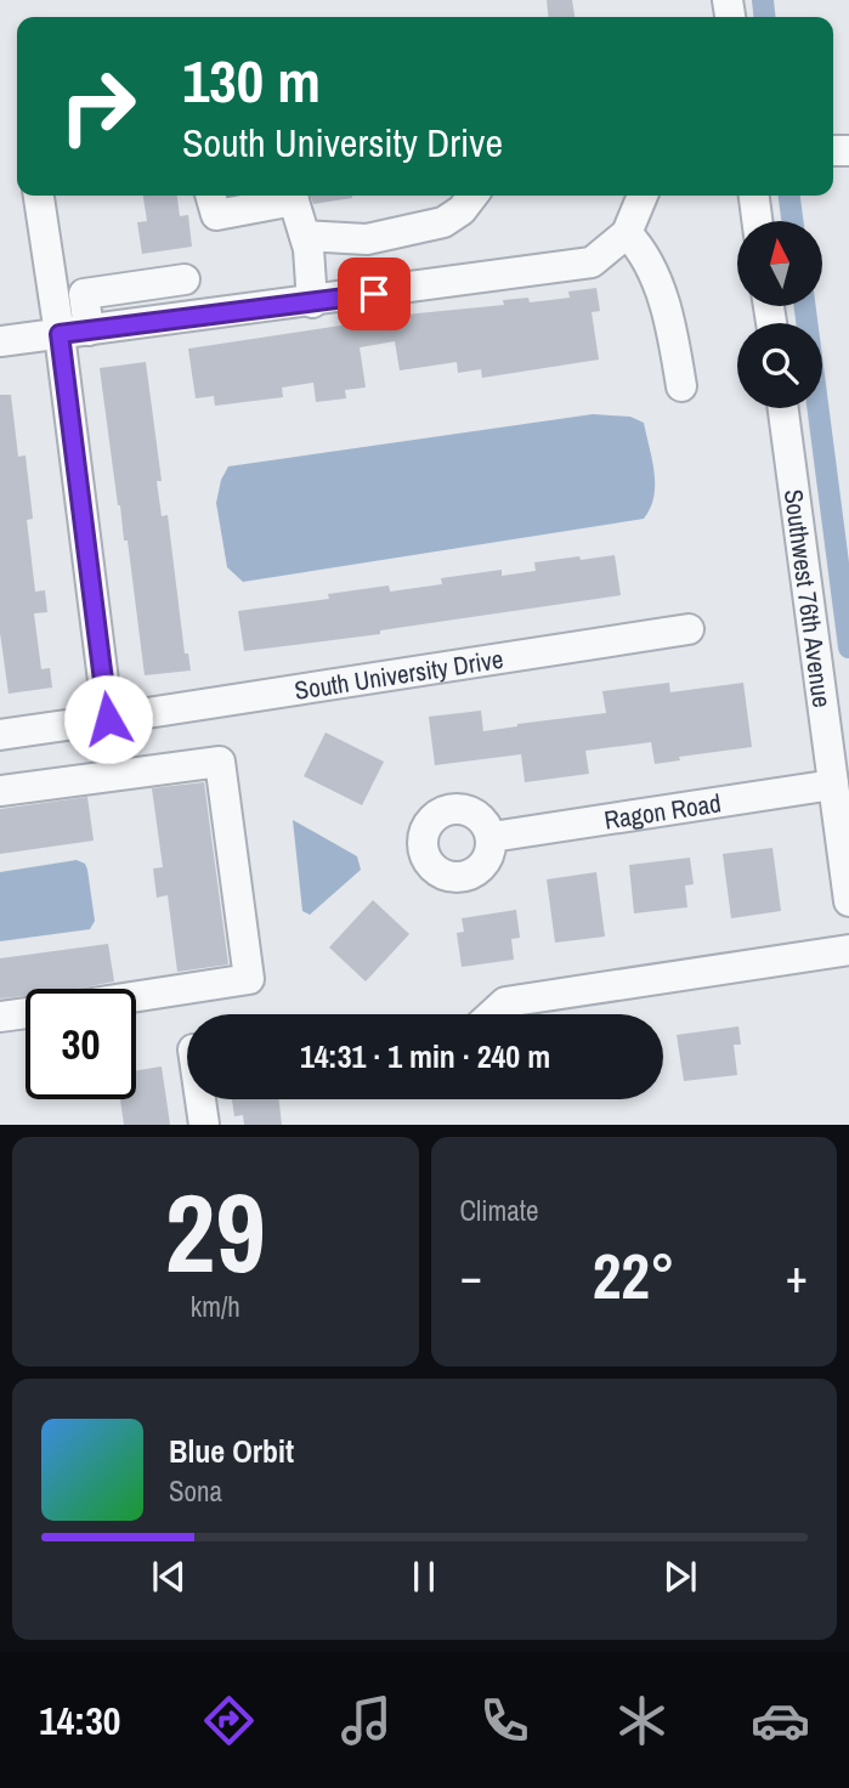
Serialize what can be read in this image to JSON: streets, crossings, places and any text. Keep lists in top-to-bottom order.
{
  "streets": {
    "street": ["Southwest 76th Avenue", "South University Drive", "Ragon Road"]
  },
  "crossings": [
    ["Southwest 76th Avenue", "Ragon Road"]
  ],
  "north": "top",
  "page": {
    "turn": ["130 m", "South University Drive"],
    "limit": "30",
    "trip": "14:31 · 1 min · 240 m",
    "tile": [
      ["29", "km/h"],
      "Climate"
    ],
    "heat": ["−", "22°", "+"],
    "song": ["Blue Orbit", "Sona"],
    "tabs": "14:30"
  }
}
